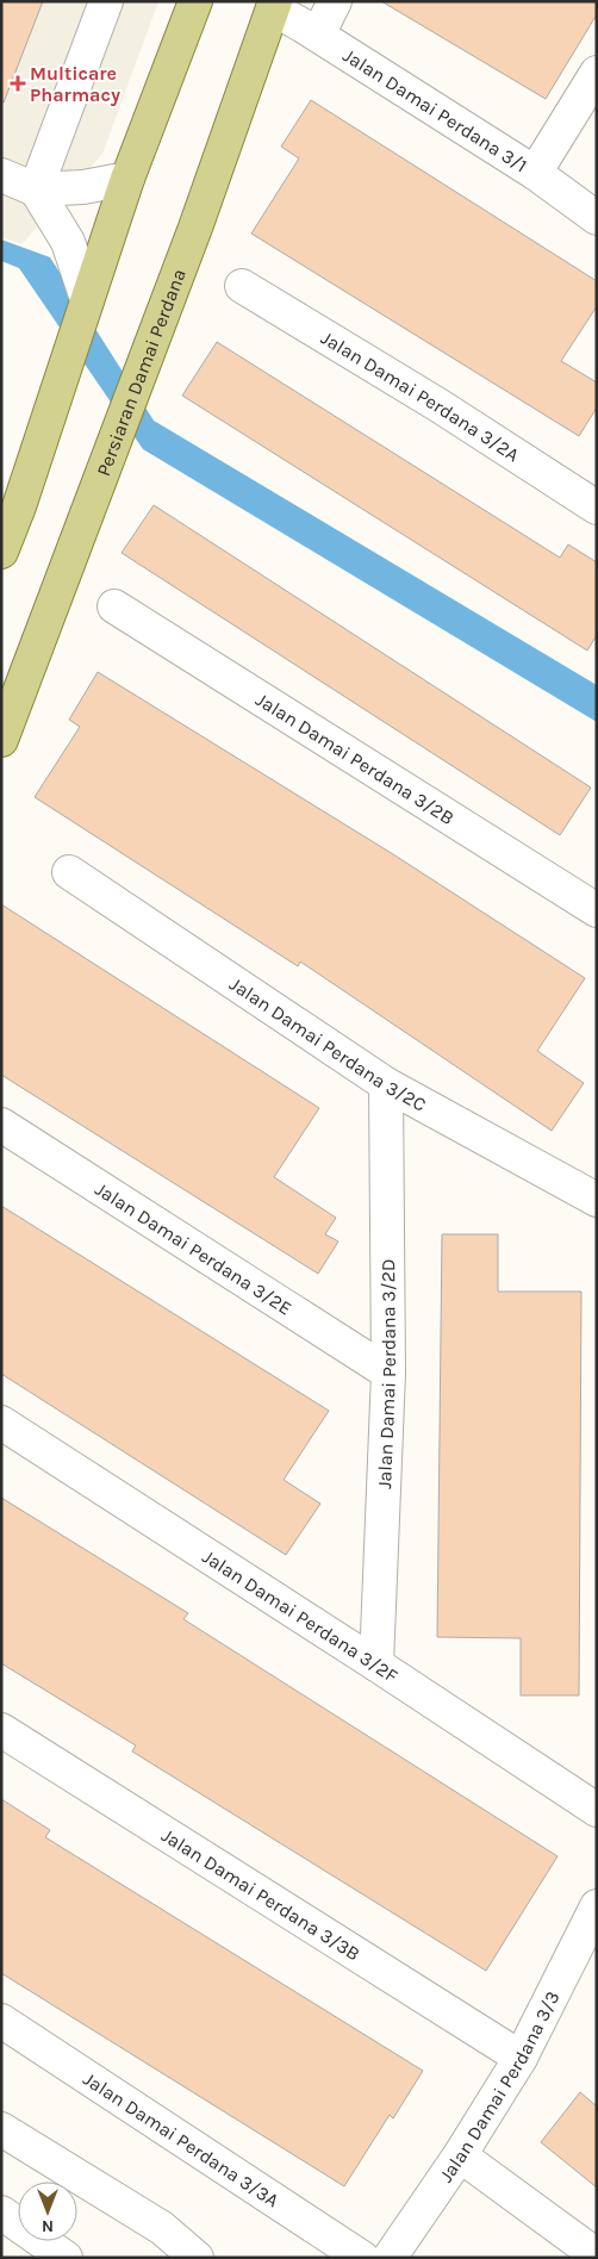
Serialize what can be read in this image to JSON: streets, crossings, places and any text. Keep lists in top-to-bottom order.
{
  "streets": {
    "main road": ["Persiaran Damai Perdana"],
    "street": [
      "Jalan Damai Perdana 3/1",
      "Jalan Damai Perdana 3/2A",
      "Jalan Damai Perdana 3/2B",
      "Jalan Damai Perdana 3/2C",
      "Jalan Damai Perdana 3/2E",
      "Jalan Damai Perdana 3/2D",
      "Jalan Damai Perdana 3/2F",
      "Jalan Damai Perdana 3/3B",
      "Jalan Damai Perdana 3/3",
      "Jalan Damai Perdana 3/3A"
    ]
  },
  "crossings": [
    ["Jalan Damai Perdana 3/1", "Persiaran Damai Perdana"],
    ["Jalan Damai Perdana 3/2C", "Jalan Damai Perdana 3/2D"],
    ["Jalan Damai Perdana 3/2E", "Jalan Damai Perdana 3/2D"],
    ["Jalan Damai Perdana 3/2D", "Jalan Damai Perdana 3/2F"],
    ["Jalan Damai Perdana 3/3B", "Jalan Damai Perdana 3/3"]
  ],
  "places": {
    "health": ["Multicare Pharmacy"]
  },
  "north": "bottom"
}
